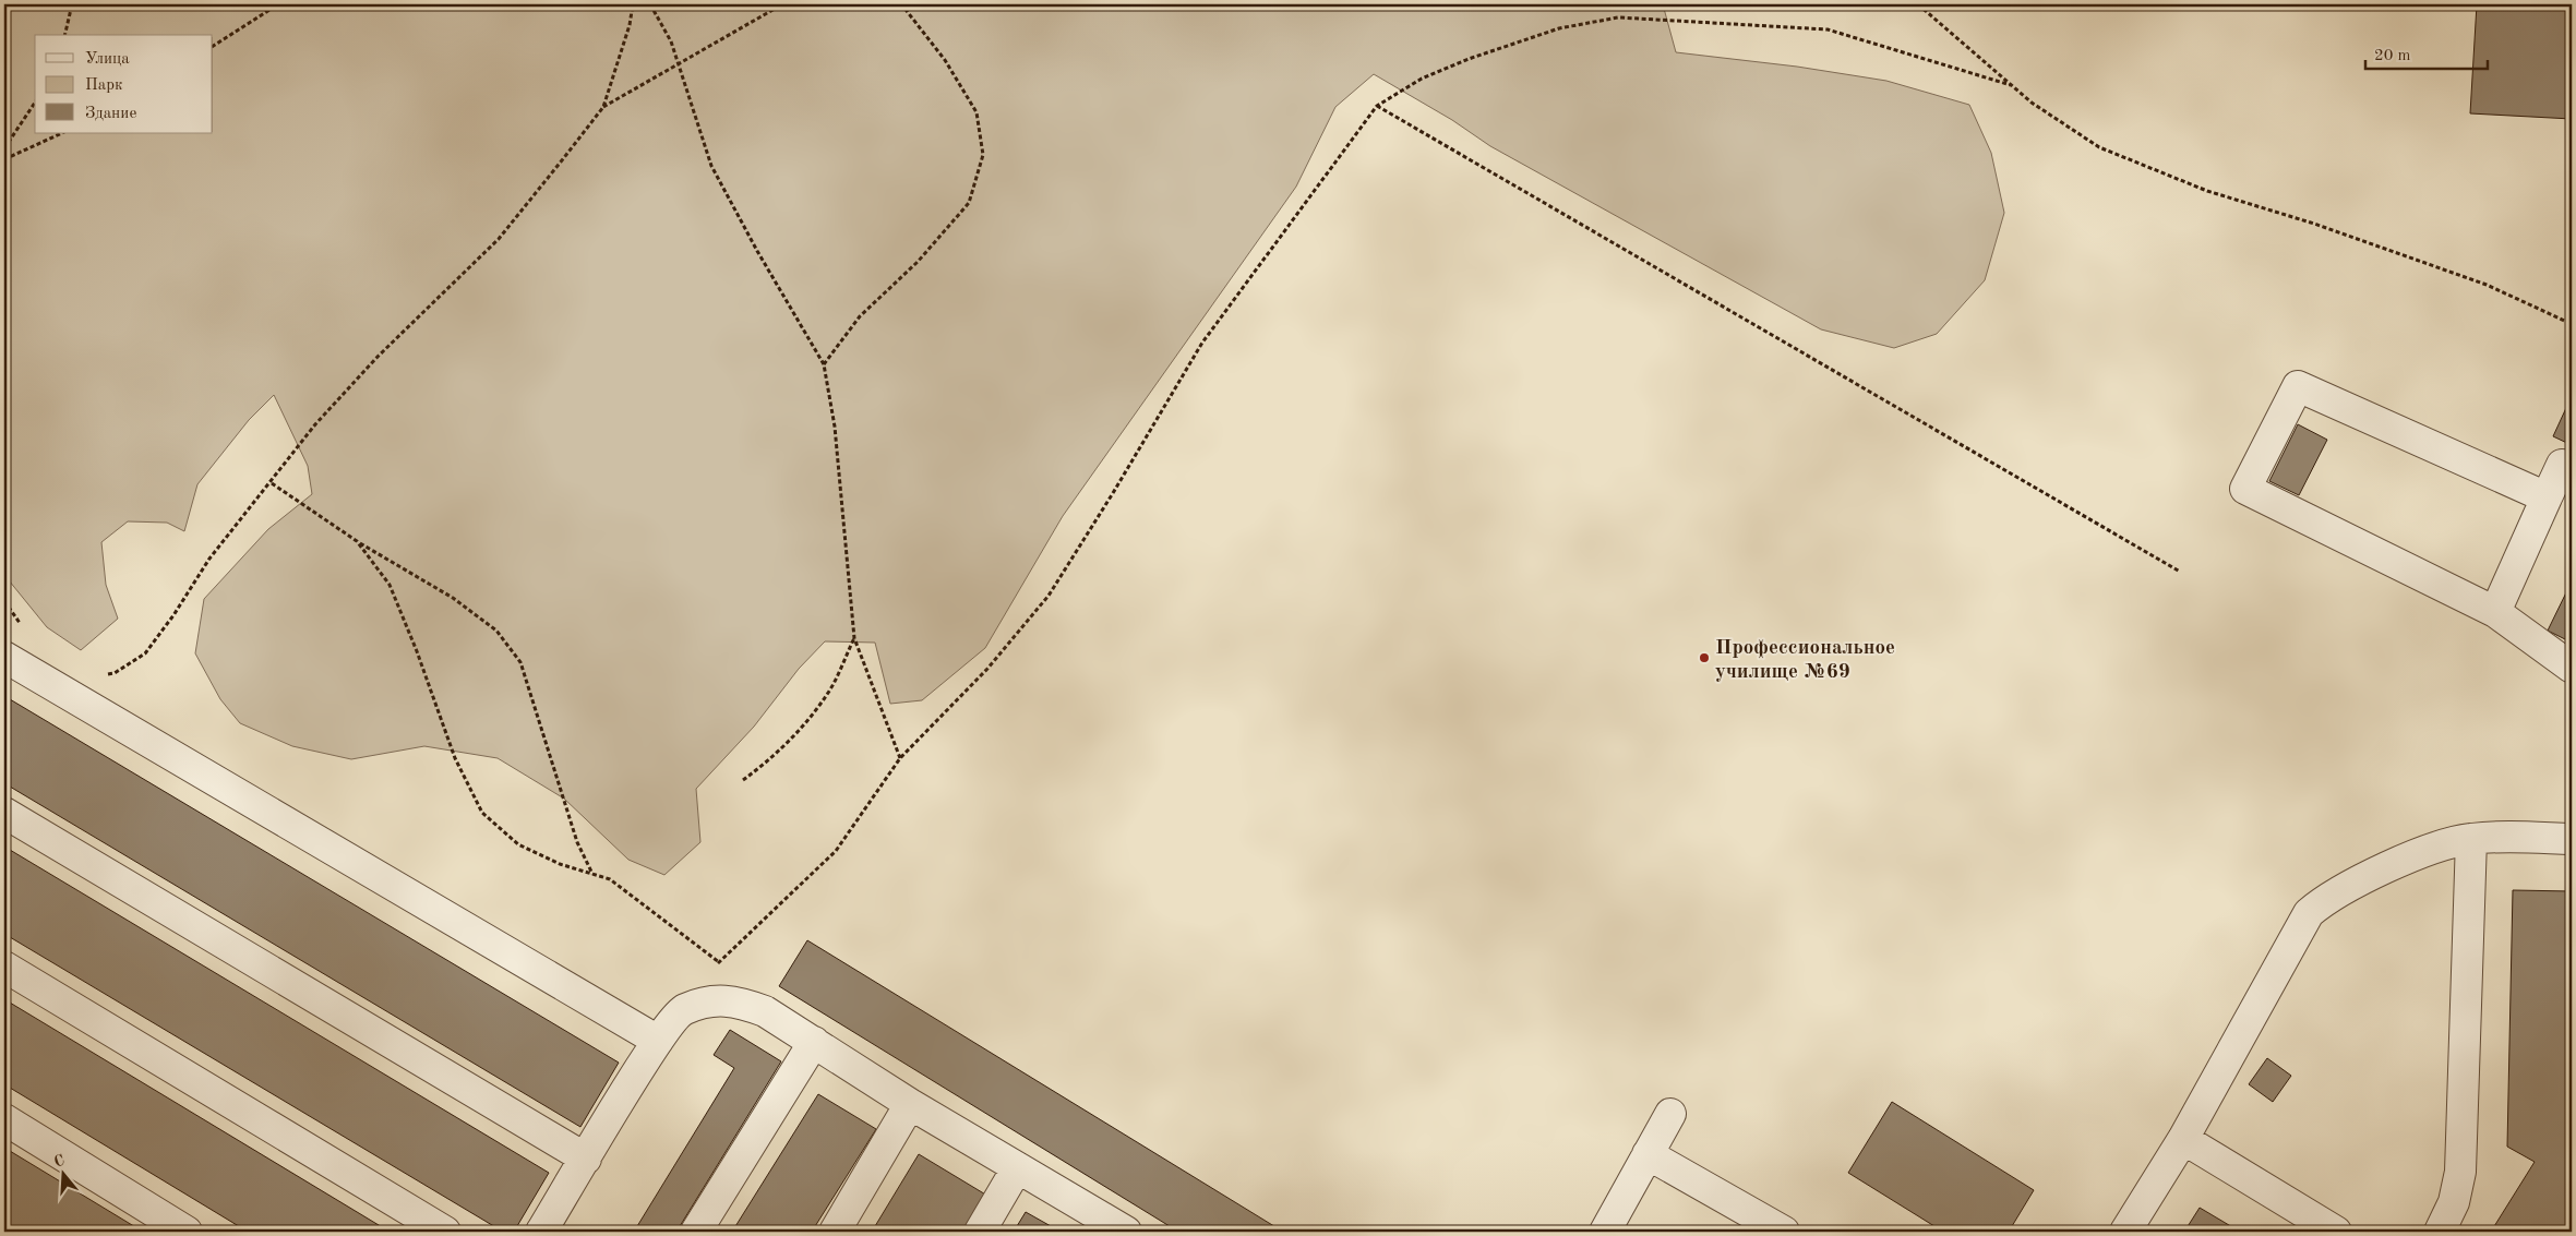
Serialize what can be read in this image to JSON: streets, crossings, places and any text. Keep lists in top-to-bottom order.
{
  "places": ["Профессиональное училище №69"],
  "legend": ["Улица", "Парк", "Здание"],
  "scale_bar": "20 m",
  "north": "top"
}
